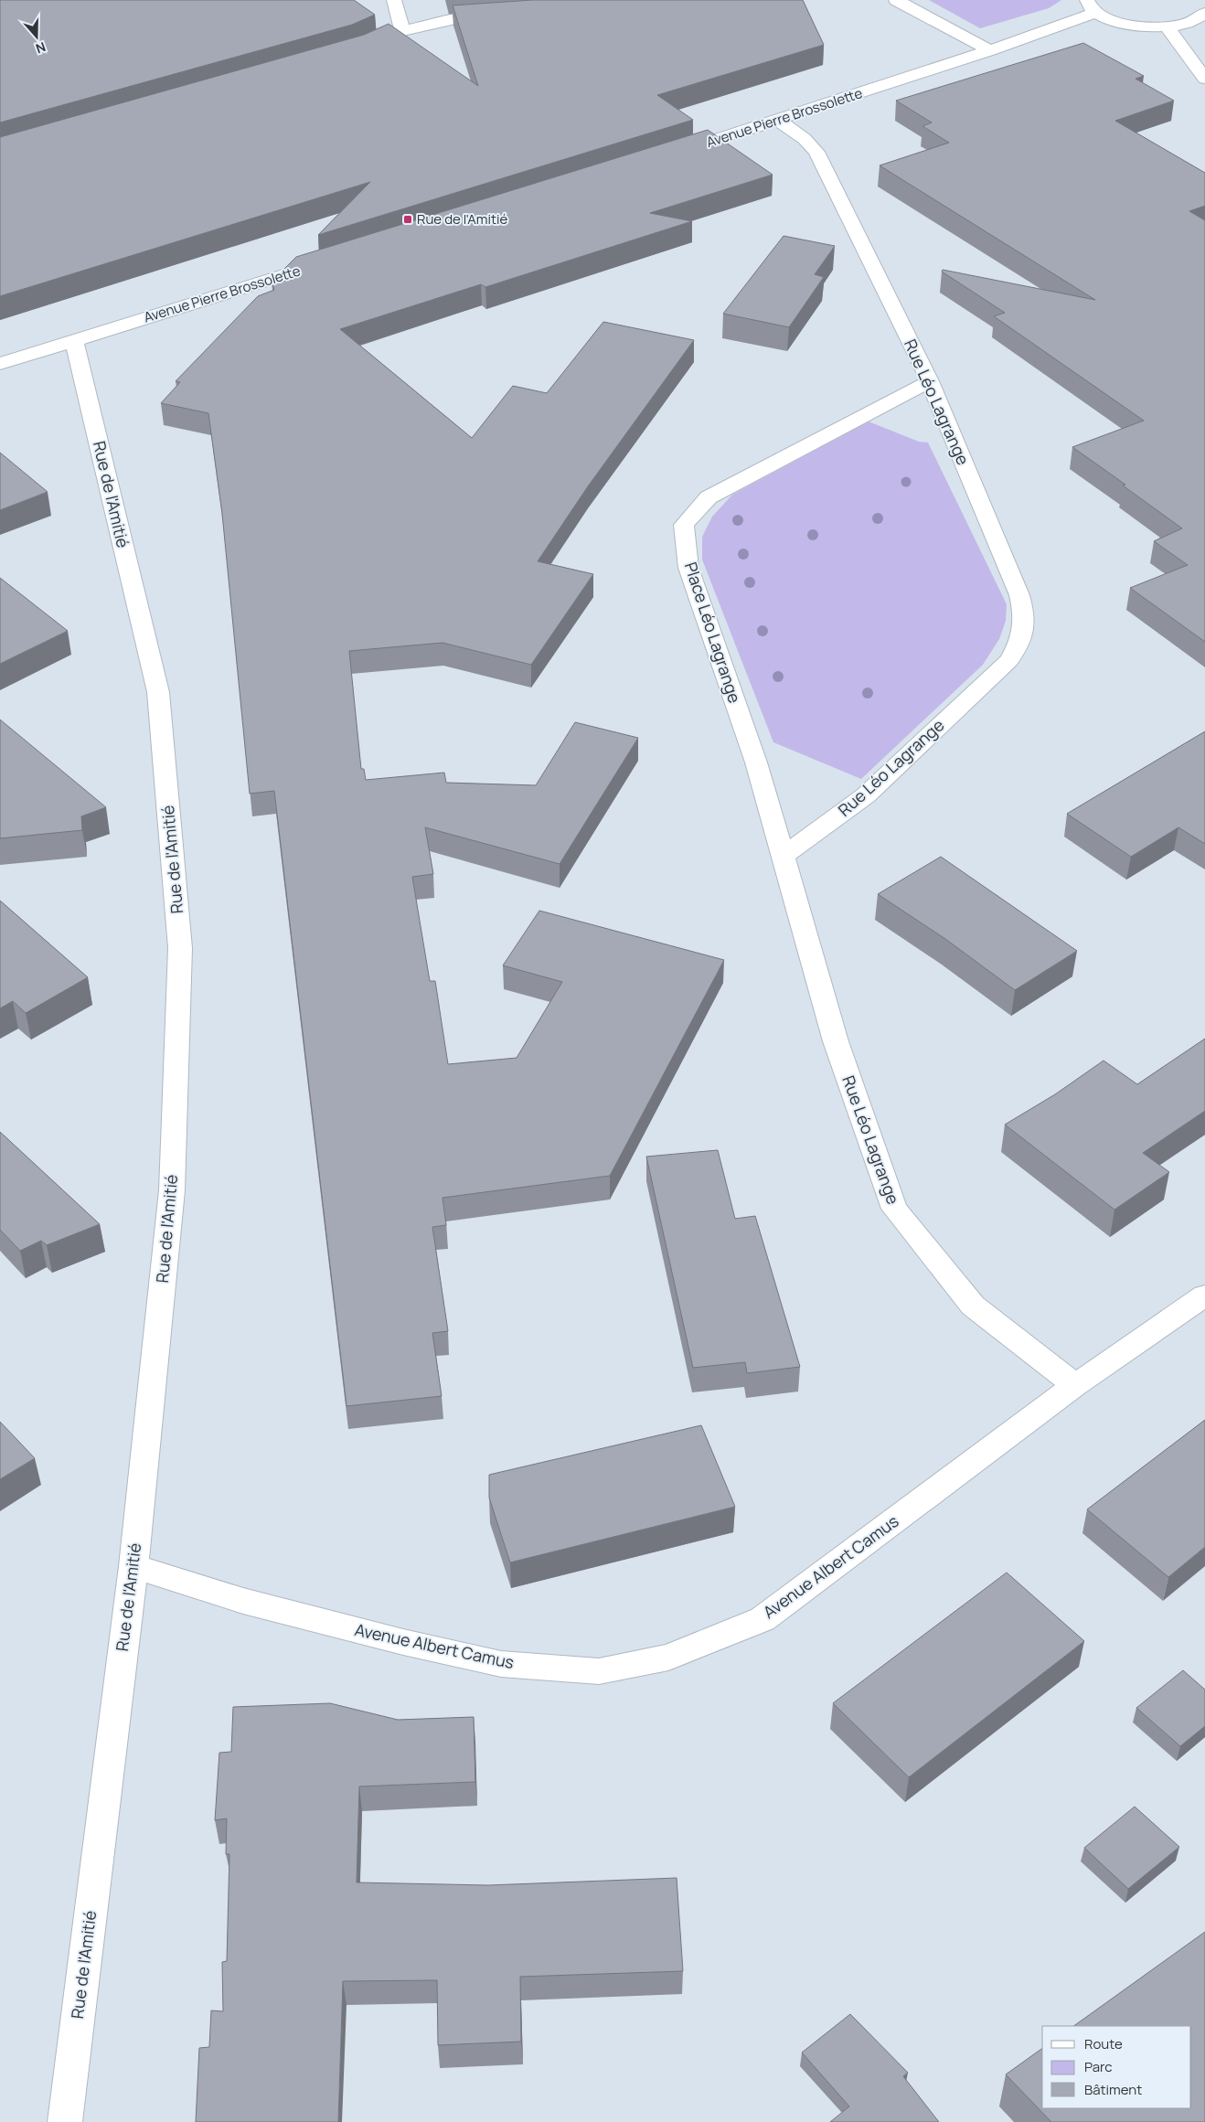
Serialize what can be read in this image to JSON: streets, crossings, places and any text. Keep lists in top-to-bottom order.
{
  "streets": {
    "street": [
      "Avenue Pierre Brossolette",
      "Rue Léo Lagrange",
      "Rue de l'Amitié",
      "Place Léo Lagrange",
      "Avenue Albert Camus"
    ]
  },
  "crossings": [
    ["Avenue Pierre Brossolette", "Rue Léo Lagrange"],
    ["Avenue Pierre Brossolette", "Rue de l'Amitié"],
    ["Rue Léo Lagrange", "Place Léo Lagrange"],
    ["Rue Léo Lagrange", "Avenue Albert Camus"],
    ["Rue de l'Amitié", "Avenue Albert Camus"]
  ],
  "places": {
    "transit": ["Rue de l'Amitié"]
  },
  "legend": ["Route", "Parc", "Bâtiment"],
  "north": "bottom"
}
